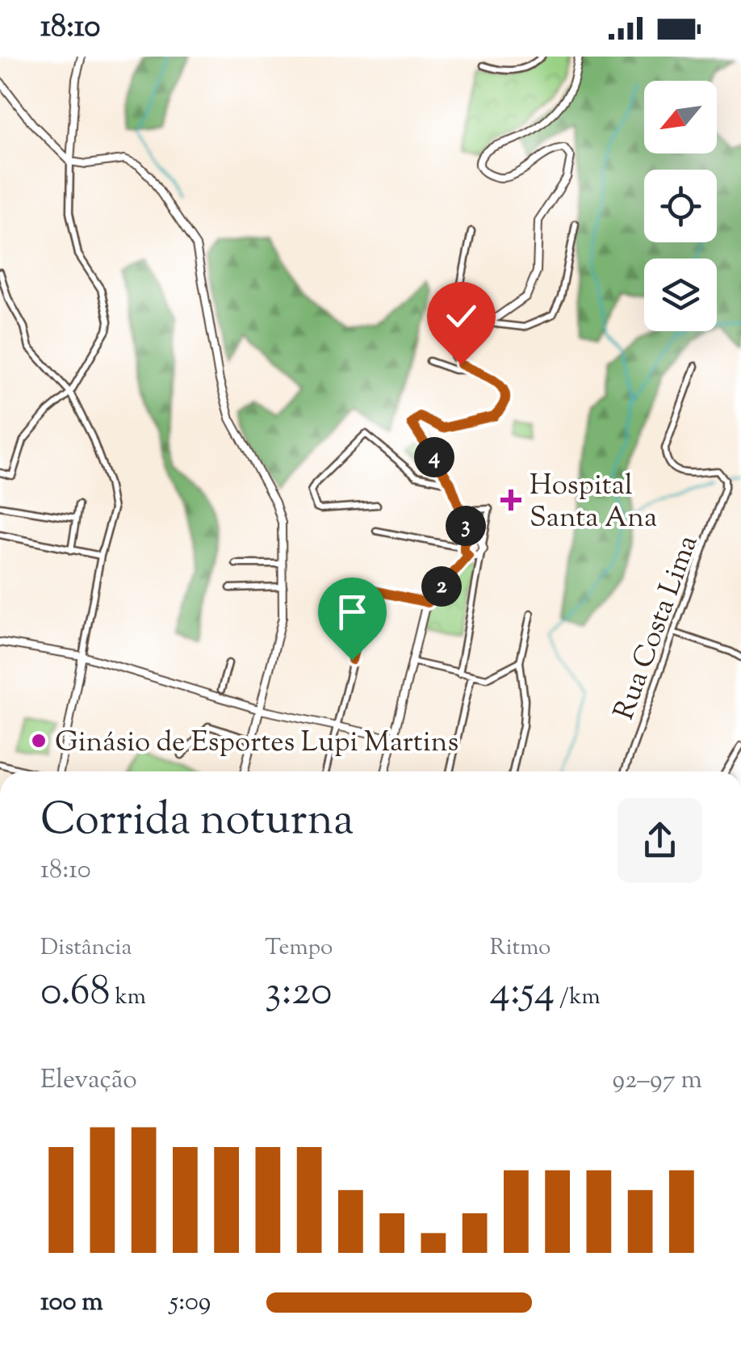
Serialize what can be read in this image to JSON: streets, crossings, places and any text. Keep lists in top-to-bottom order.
{
  "streets": {
    "street": ["Rua Costa Lima"]
  },
  "places": {
    "health": ["Hospital Santa Ana"],
    "other": ["Ginásio de Esportes Lupi Martins"]
  },
  "north": "bottom left",
  "page": {
    "status": "18:10",
    "pins": ["4", "3", "2"],
    "heading": ["Corrida noturna", "18:10"],
    "stats": [
      ["Distância", "0.68 km"],
      ["Tempo", "3:20"],
      ["Ritmo", "4:54 /km"]
    ],
    "chart": ["Elevação", "92–97 m"],
    "list": [
      {
        "name": "100 m",
        "note": "5:09"
      }
    ]
  }
}
